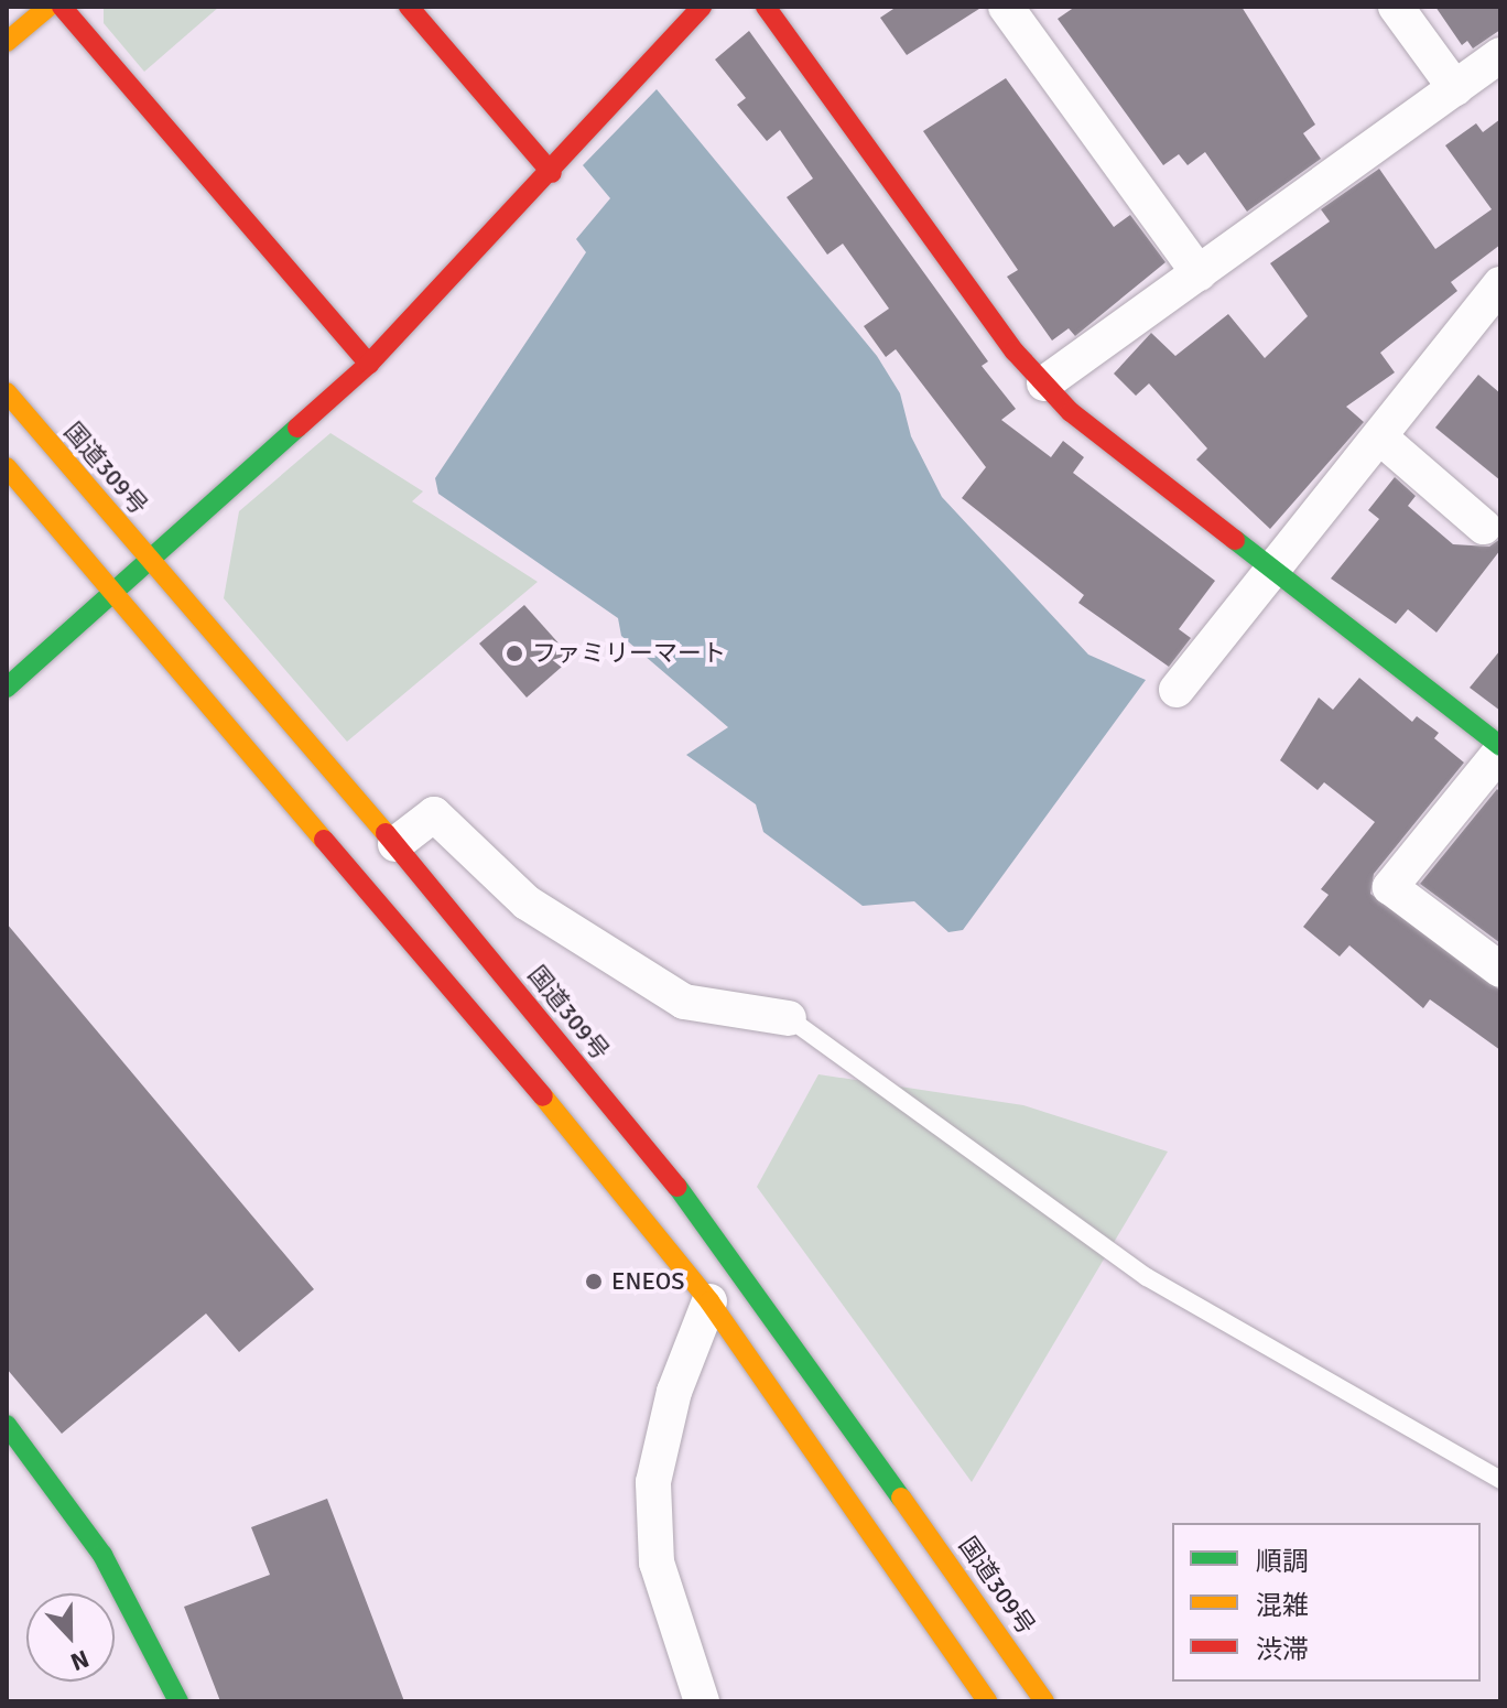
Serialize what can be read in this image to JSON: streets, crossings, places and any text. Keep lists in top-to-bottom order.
{
  "streets": {
    "main road": ["国道309号"]
  },
  "places": ["ファミリーマート", "ENEOS"],
  "legend": ["順調", "混雑", "渋滞"],
  "north": "bottom"
}
